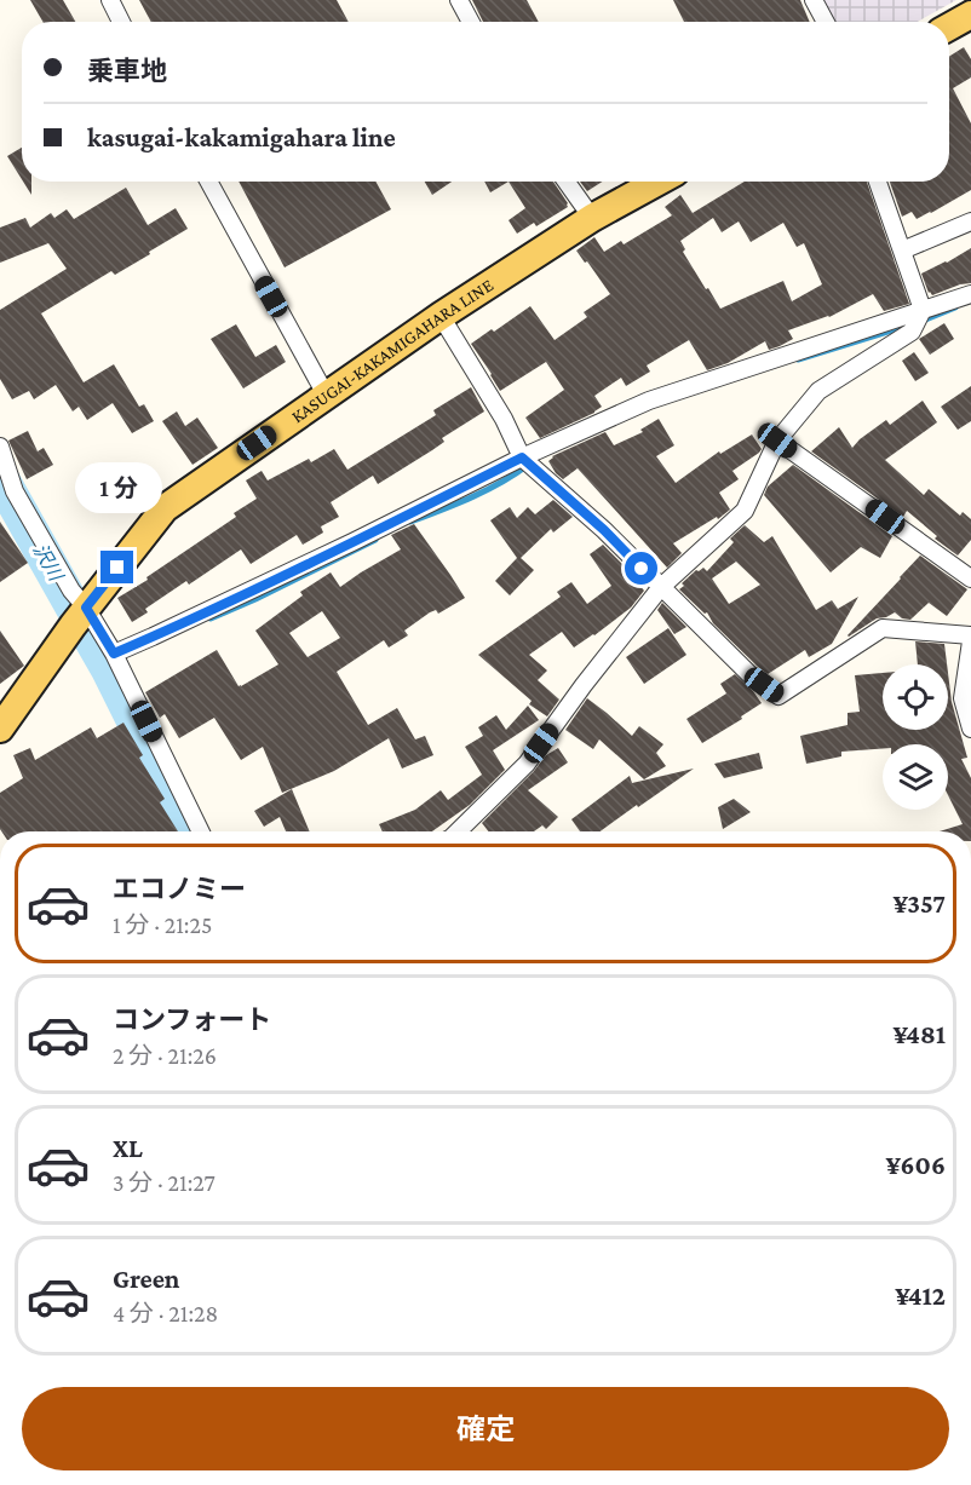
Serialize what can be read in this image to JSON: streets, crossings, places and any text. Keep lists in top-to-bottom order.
{
  "streets": {
    "main road": ["KASUGAI-KAKAMIGAHARA LINE"]
  },
  "water": ["沢川"],
  "page": {
    "banner": ["乗車地", "kasugai-kakamigahara line"],
    "bubble": "1 分",
    "list": [
      {
        "name": "エコノミー",
        "note": "1 分 · 21:25",
        "value": "¥357"
      },
      {
        "name": "コンフォート",
        "note": "2 分 · 21:26",
        "value": "¥481"
      },
      {
        "name": "XL",
        "note": "3 分 · 21:27",
        "value": "¥606"
      },
      {
        "name": "Green",
        "note": "4 分 · 21:28",
        "value": "¥412"
      }
    ],
    "buttons": "確定"
  }
}
